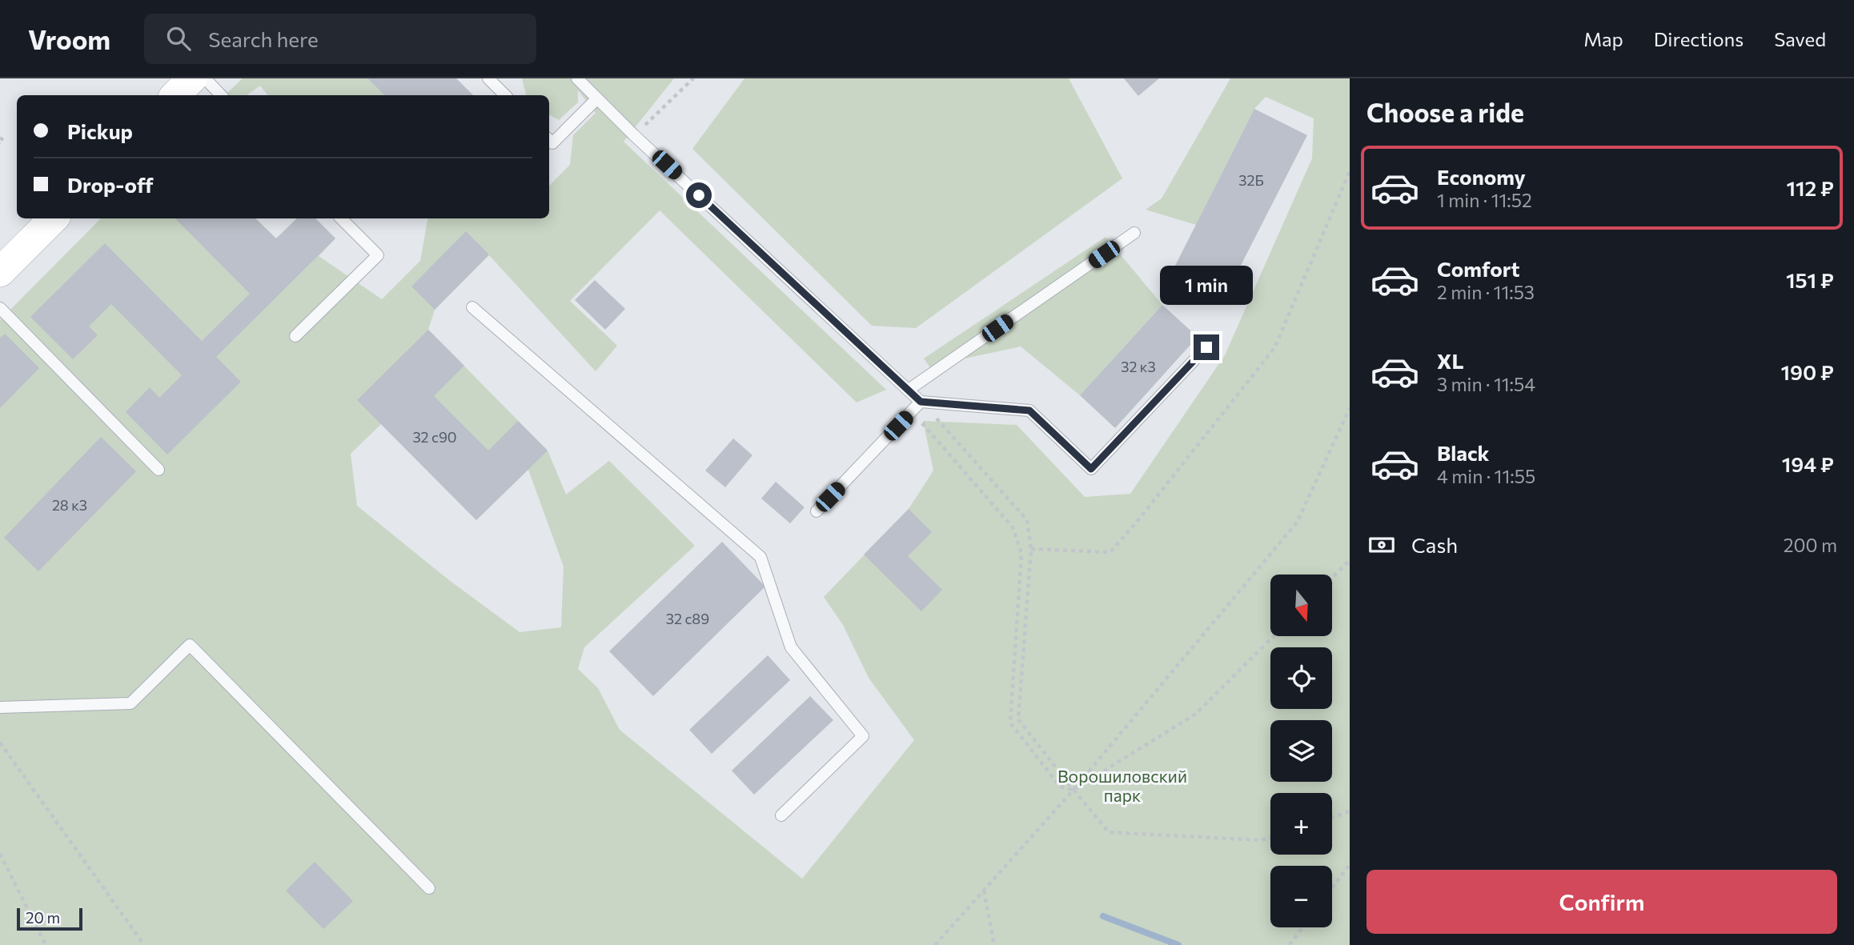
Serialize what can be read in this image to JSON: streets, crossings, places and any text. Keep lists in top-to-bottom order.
{
  "parks": ["Ворошиловский парк"],
  "house_numbers": [
    "32Б",
    "32 к3",
    "32 с90",
    "28 к3",
    "32 с89"
  ],
  "scale_bar": "20 m",
  "north": "bottom",
  "page": {
    "header": "Vroom",
    "search": "Search here",
    "nav": ["Map", "Directions", "Saved"],
    "heading": "Choose a ride",
    "banner": ["Pickup", "Drop-off"],
    "list": [
      {
        "name": "Economy",
        "note": "1 min · 11:52",
        "value": "112 ₽"
      },
      {
        "name": "Comfort",
        "note": "2 min · 11:53",
        "value": "151 ₽"
      },
      {
        "name": "XL",
        "note": "3 min · 11:54",
        "value": "190 ₽"
      },
      {
        "name": "Black",
        "note": "4 min · 11:55",
        "value": "194 ₽"
      }
    ],
    "bubble": "1 min",
    "pay": ["Cash", "200 m"],
    "map_buttons": ["+", "−"],
    "buttons": "Confirm",
    "scale": "20 m"
  }
}
